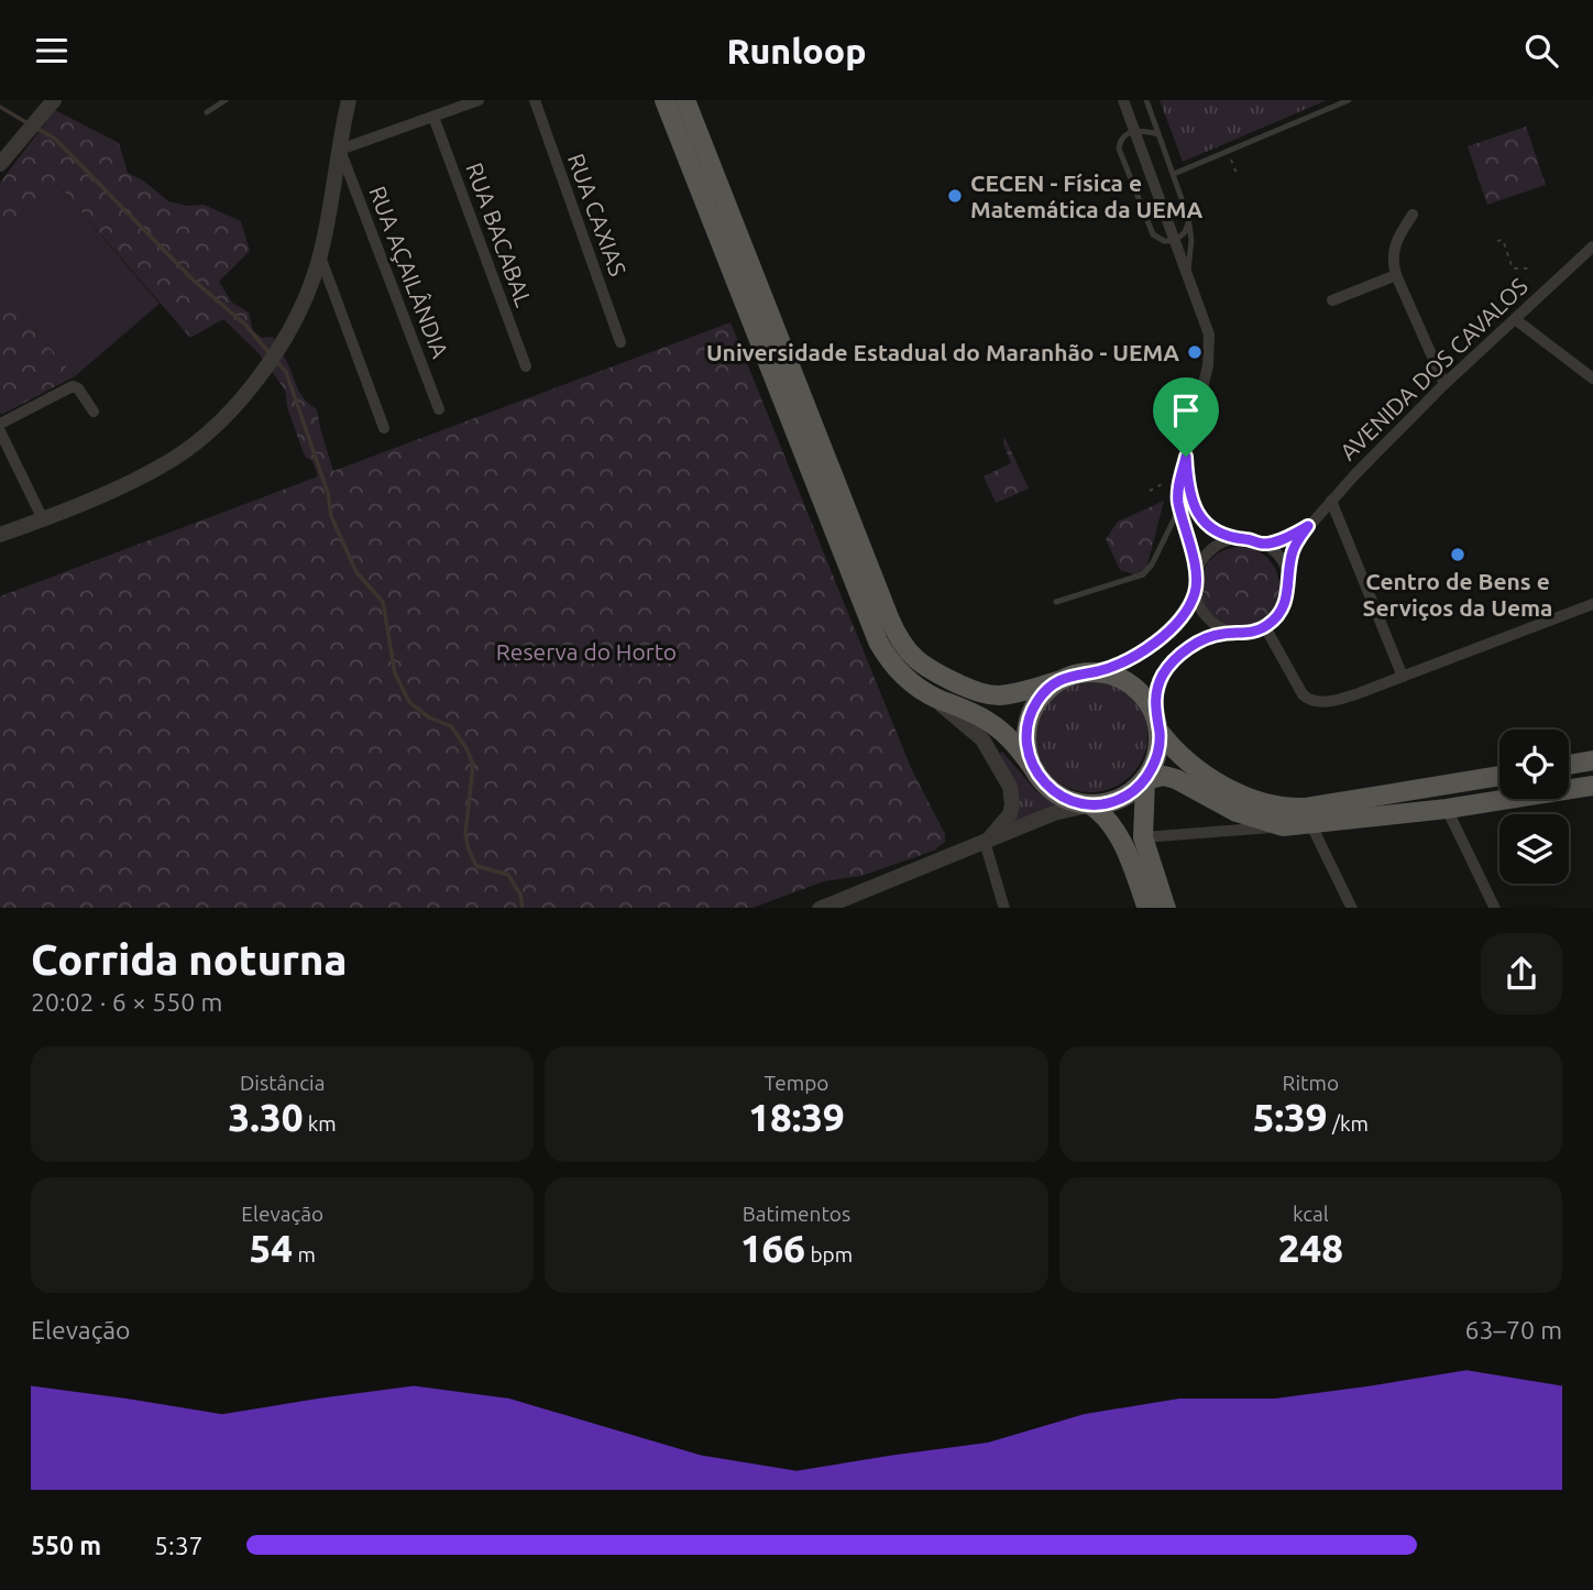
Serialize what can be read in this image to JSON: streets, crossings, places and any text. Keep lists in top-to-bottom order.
{
  "streets": {
    "street": [
      "RUA CAXIAS",
      "RUA BACABAL",
      "RUA AÇAILÂNDIA",
      "AVENIDA DOS CAVALOS"
    ]
  },
  "parks": ["Reserva do Horto"],
  "places": ["CECEN - Física e Matemática da UEMA", "Universidade Estadual do Maranhão - UEMA", "Centro de Bens e Serviços da Uema"],
  "page": {
    "header": "Runloop",
    "heading": ["Corrida noturna", "20:02 · 6 × 550 m"],
    "stats": [
      ["Distância", "3.30 km"],
      ["Tempo", "18:39"],
      ["Ritmo", "5:39 /km"],
      ["Elevação", "54 m"],
      ["Batimentos", "166 bpm"],
      ["kcal", "248"]
    ],
    "chart": ["Elevação", "63–70 m"],
    "list": [
      {
        "name": "550 m",
        "note": "5:37"
      }
    ]
  }
}
